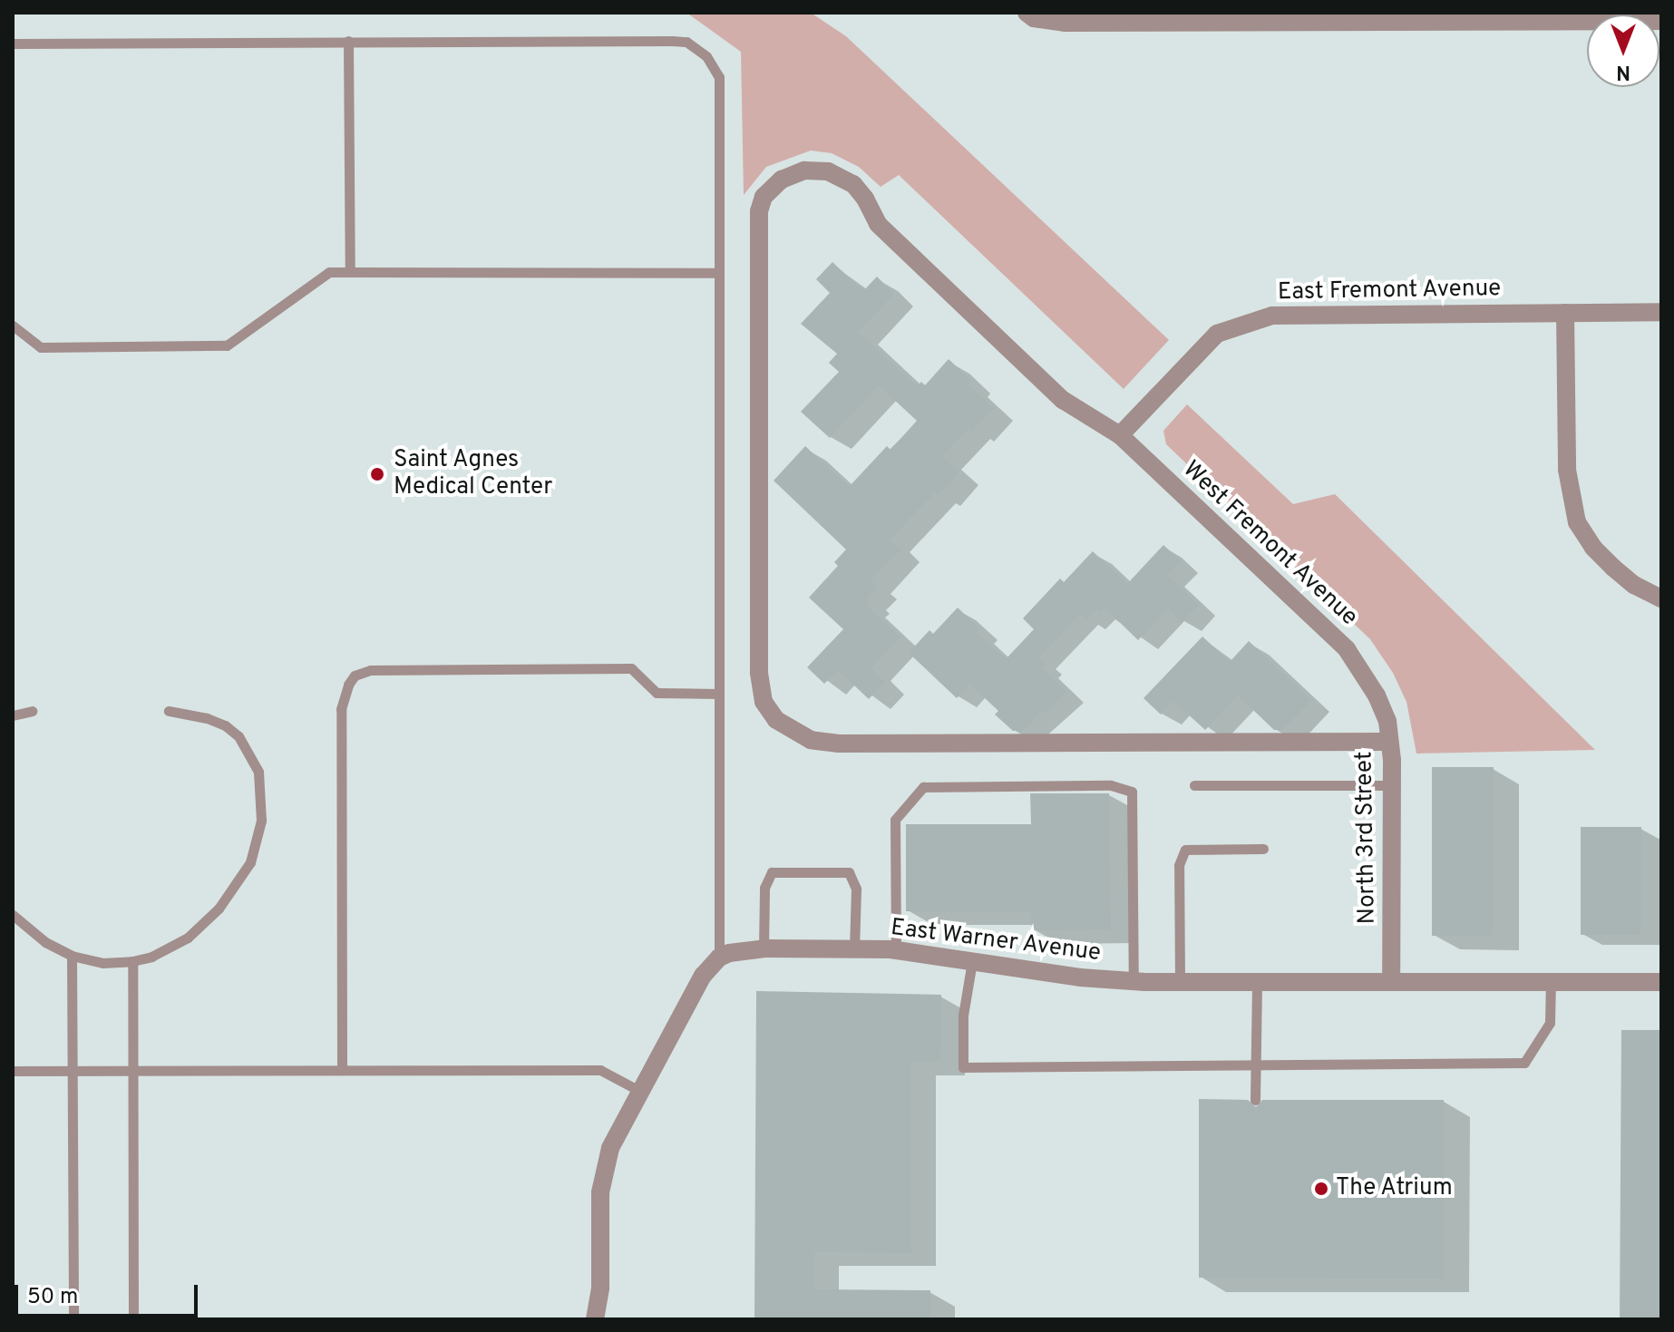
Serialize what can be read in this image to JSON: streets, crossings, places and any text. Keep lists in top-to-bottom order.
{
  "streets": {
    "street": [
      "East Fremont Avenue",
      "West Fremont Avenue",
      "North 3rd Street",
      "East Warner Avenue"
    ]
  },
  "crossings": [
    ["East Fremont Avenue", "West Fremont Avenue"],
    ["West Fremont Avenue", "North 3rd Street"],
    ["North 3rd Street", "East Warner Avenue"]
  ],
  "places": ["Saint Agnes Medical Center", "The Atrium"],
  "scale_bar": "50 m",
  "north": "bottom"
}
